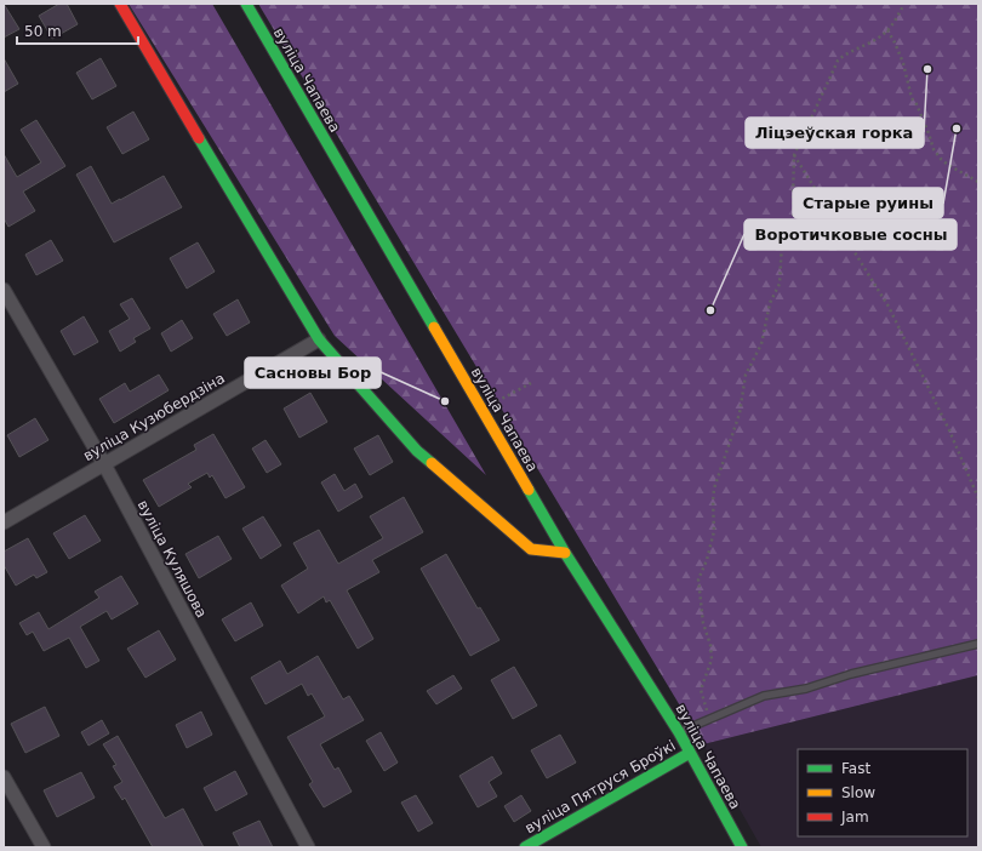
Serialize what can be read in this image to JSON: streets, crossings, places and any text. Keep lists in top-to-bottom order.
{
  "streets": {
    "main road": ["вуліца Чапаева", "вуліца Пятруся Броўкі"],
    "street": ["вуліца Кузюбердзіна", "вуліца Куляшова"]
  },
  "crossings": [
    ["вуліца Чапаева", "вуліца Пятруся Броўкі"],
    ["вуліца Кузюбердзіна", "вуліца Куляшова"]
  ],
  "places": [
    "Ліцэеўская горка",
    "Старые руины",
    "Воротичковые сосны",
    "Сасновы Бор"
  ],
  "legend": ["Fast", "Slow", "Jam"],
  "scale_bar": "50 m"
}
